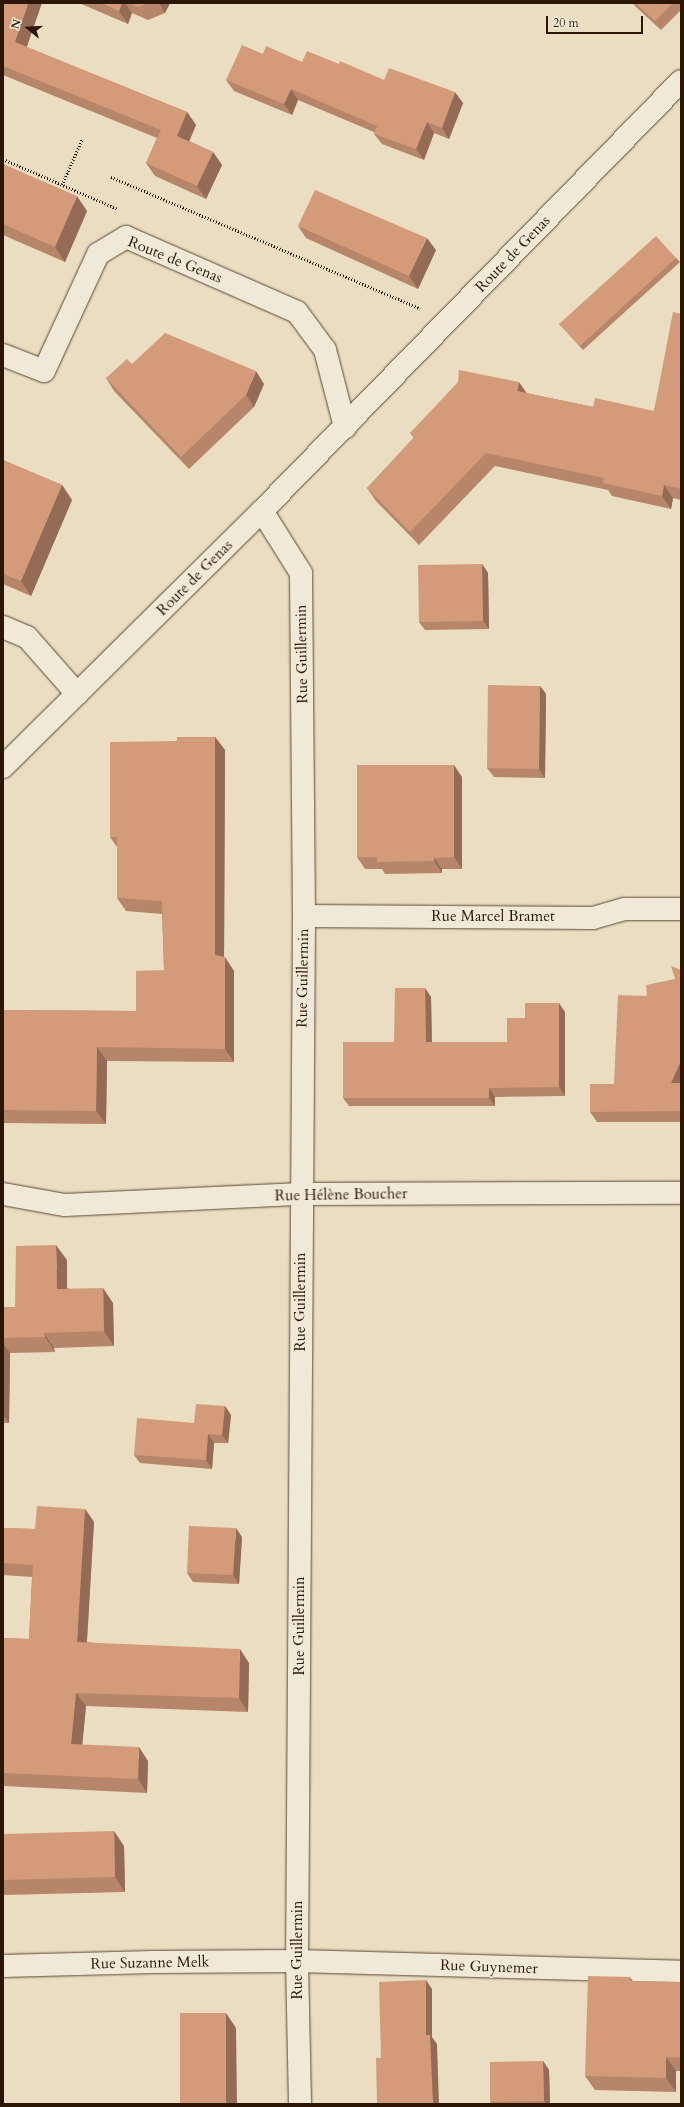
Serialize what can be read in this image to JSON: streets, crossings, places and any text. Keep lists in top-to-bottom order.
{
  "streets": {
    "street": [
      "Route de Genas",
      "Rue Guillermin",
      "Rue Marcel Bramet",
      "Rue Hélène Boucher",
      "Rue Suzanne Melk",
      "Rue Guynemer"
    ]
  },
  "crossings": [
    ["Route de Genas", "Rue Guillermin"],
    ["Rue Guillermin", "Rue Marcel Bramet"],
    ["Rue Guillermin", "Rue Hélène Boucher"],
    ["Rue Guillermin", "Rue Suzanne Melk"],
    ["Rue Guillermin", "Rue Guynemer"],
    ["Rue Suzanne Melk", "Rue Guynemer"]
  ],
  "scale_bar": "20 m",
  "north": "left"
}
